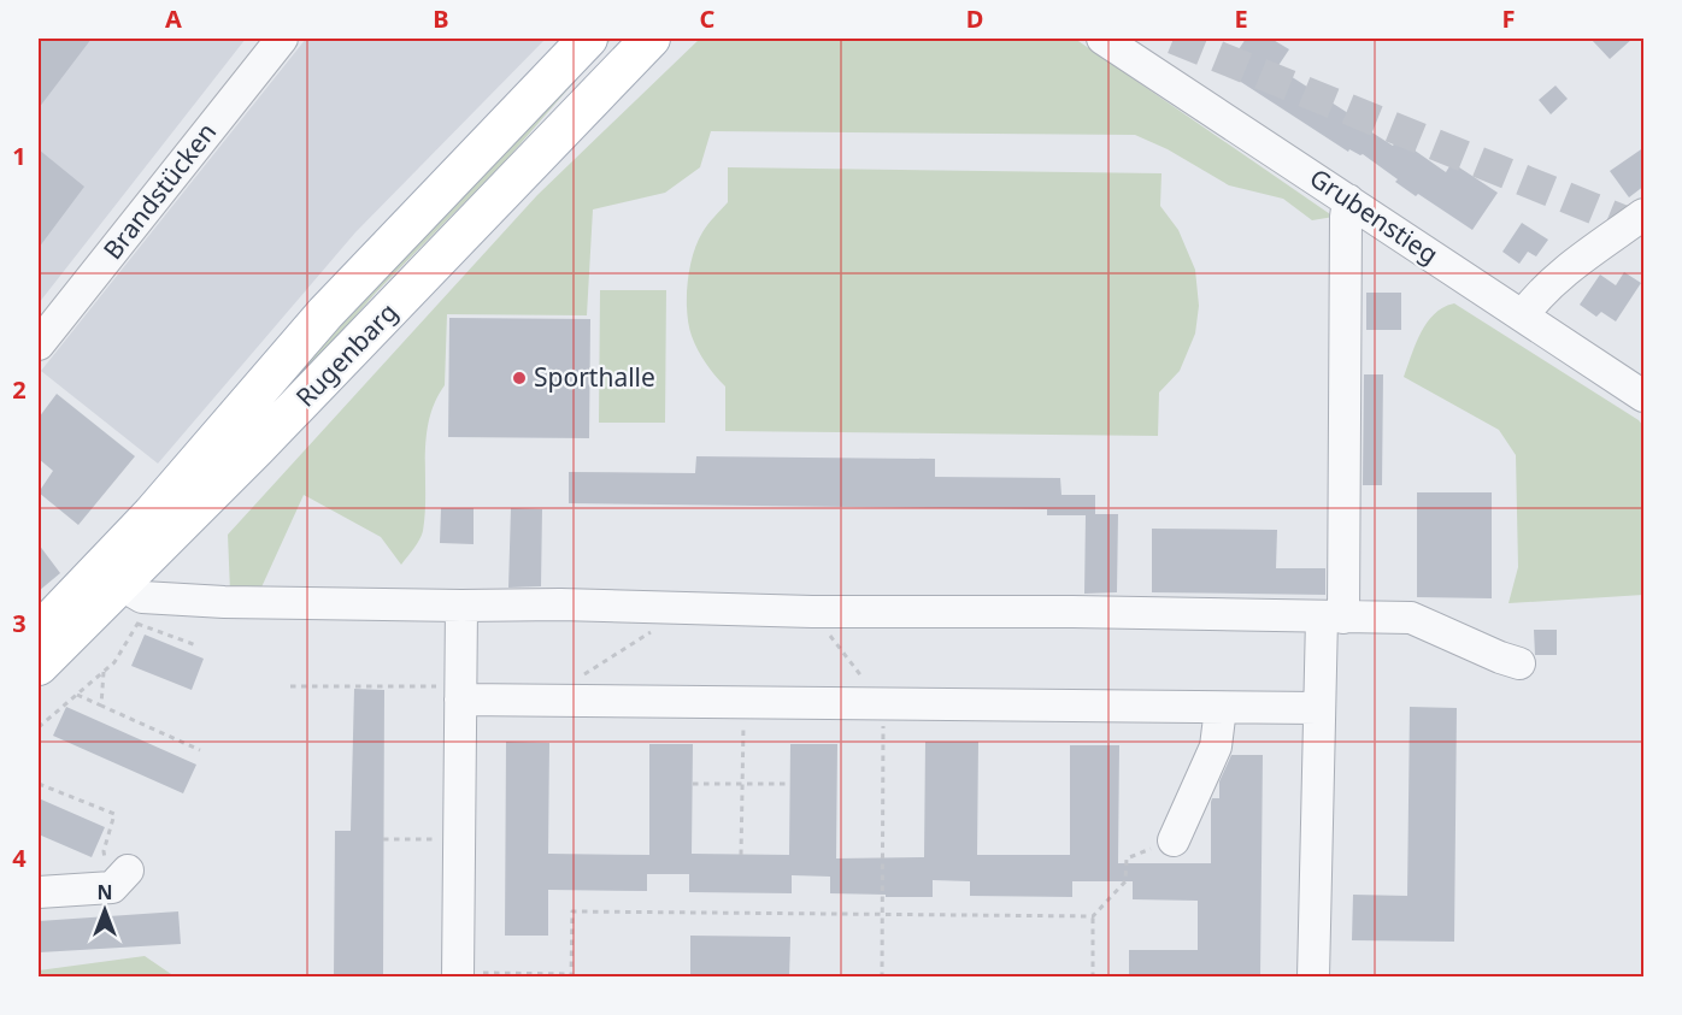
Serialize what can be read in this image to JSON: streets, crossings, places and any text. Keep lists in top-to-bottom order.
{
  "streets": {
    "main road": ["Rugenbarg"],
    "street": ["Brandstücken", "Grubenstieg"]
  },
  "places": ["Sporthalle"],
  "north": "top",
  "grid": {
    "columns": [
      "A",
      "B",
      "C",
      "D",
      "E",
      "F"
    ],
    "rows": [
      "1",
      "2",
      "3",
      "4"
    ]
  }
}
